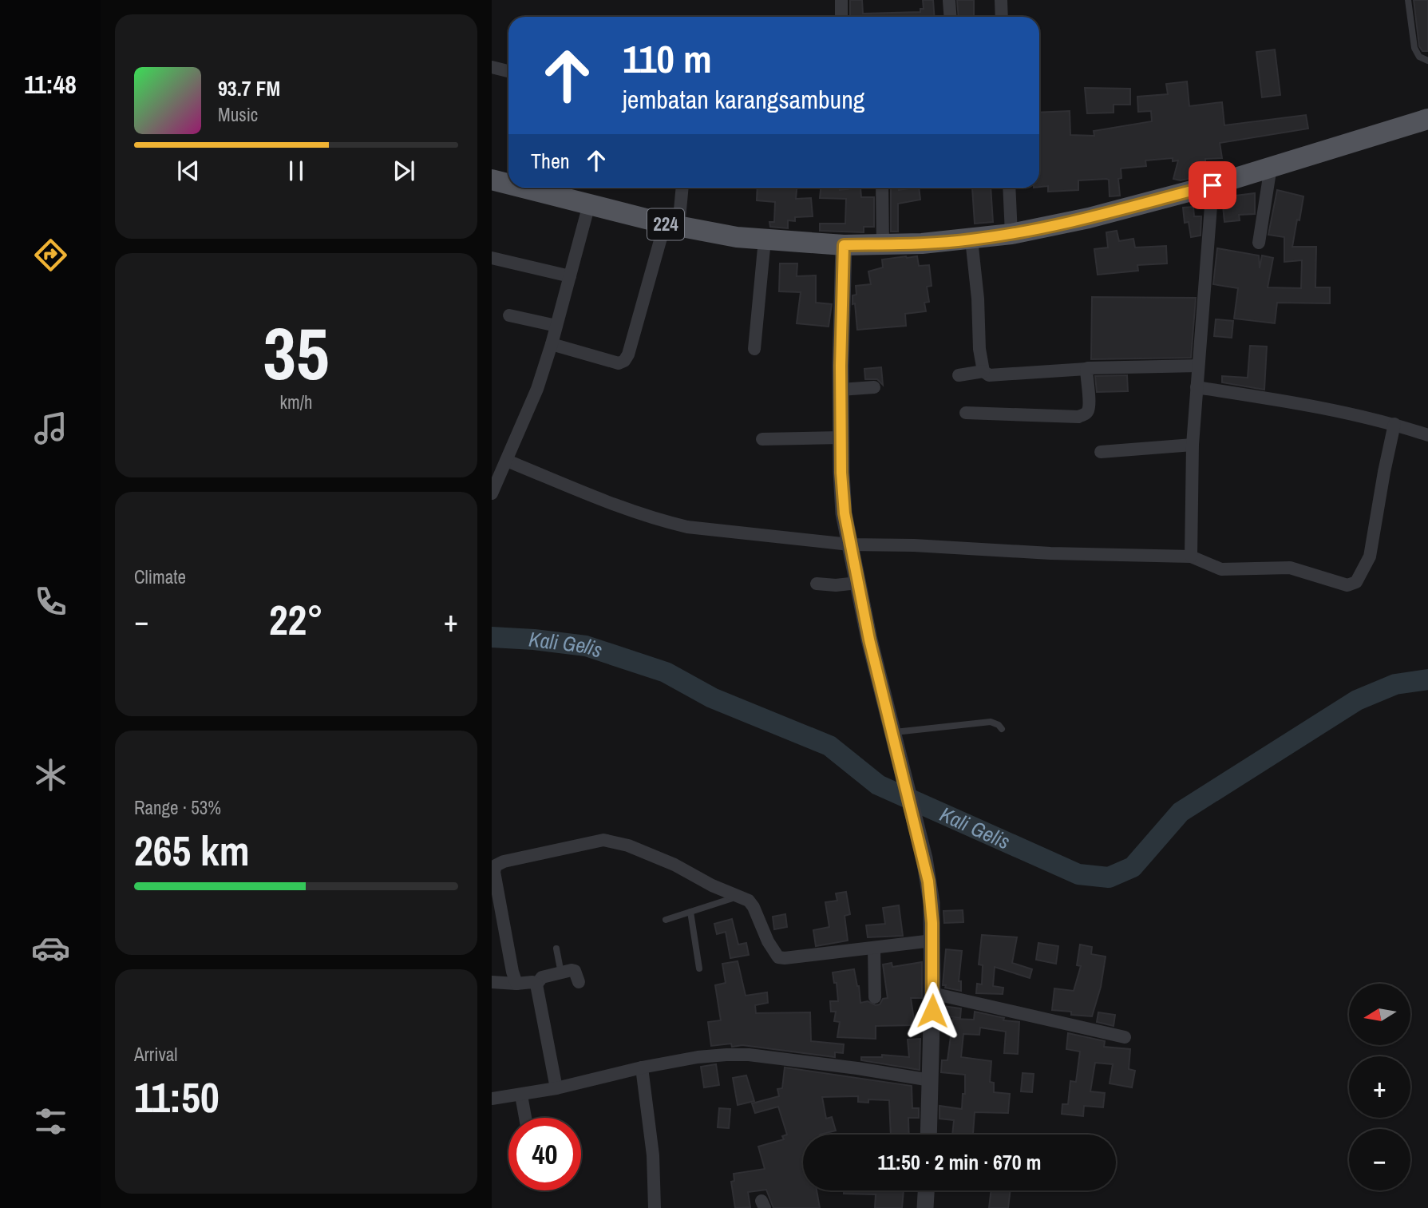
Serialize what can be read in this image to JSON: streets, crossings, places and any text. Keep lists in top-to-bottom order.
{
  "streets": {
    "main road": ["224"]
  },
  "water": ["Kali Gelis"],
  "north": "left",
  "page": {
    "tabs": "11:48",
    "turn": ["110 m", "jembatan karangsambung"],
    "song": ["93.7 FM", "Music"],
    "then": "Then",
    "tile": [
      ["35", "km/h"],
      "Climate",
      ["Range · 53%", "265 km"],
      ["Arrival", "11:50"]
    ],
    "heat": ["−", "22°", "+"],
    "map_buttons": ["+", "−"],
    "limit": "40",
    "trip": "11:50 · 2 min · 670 m"
  }
}
